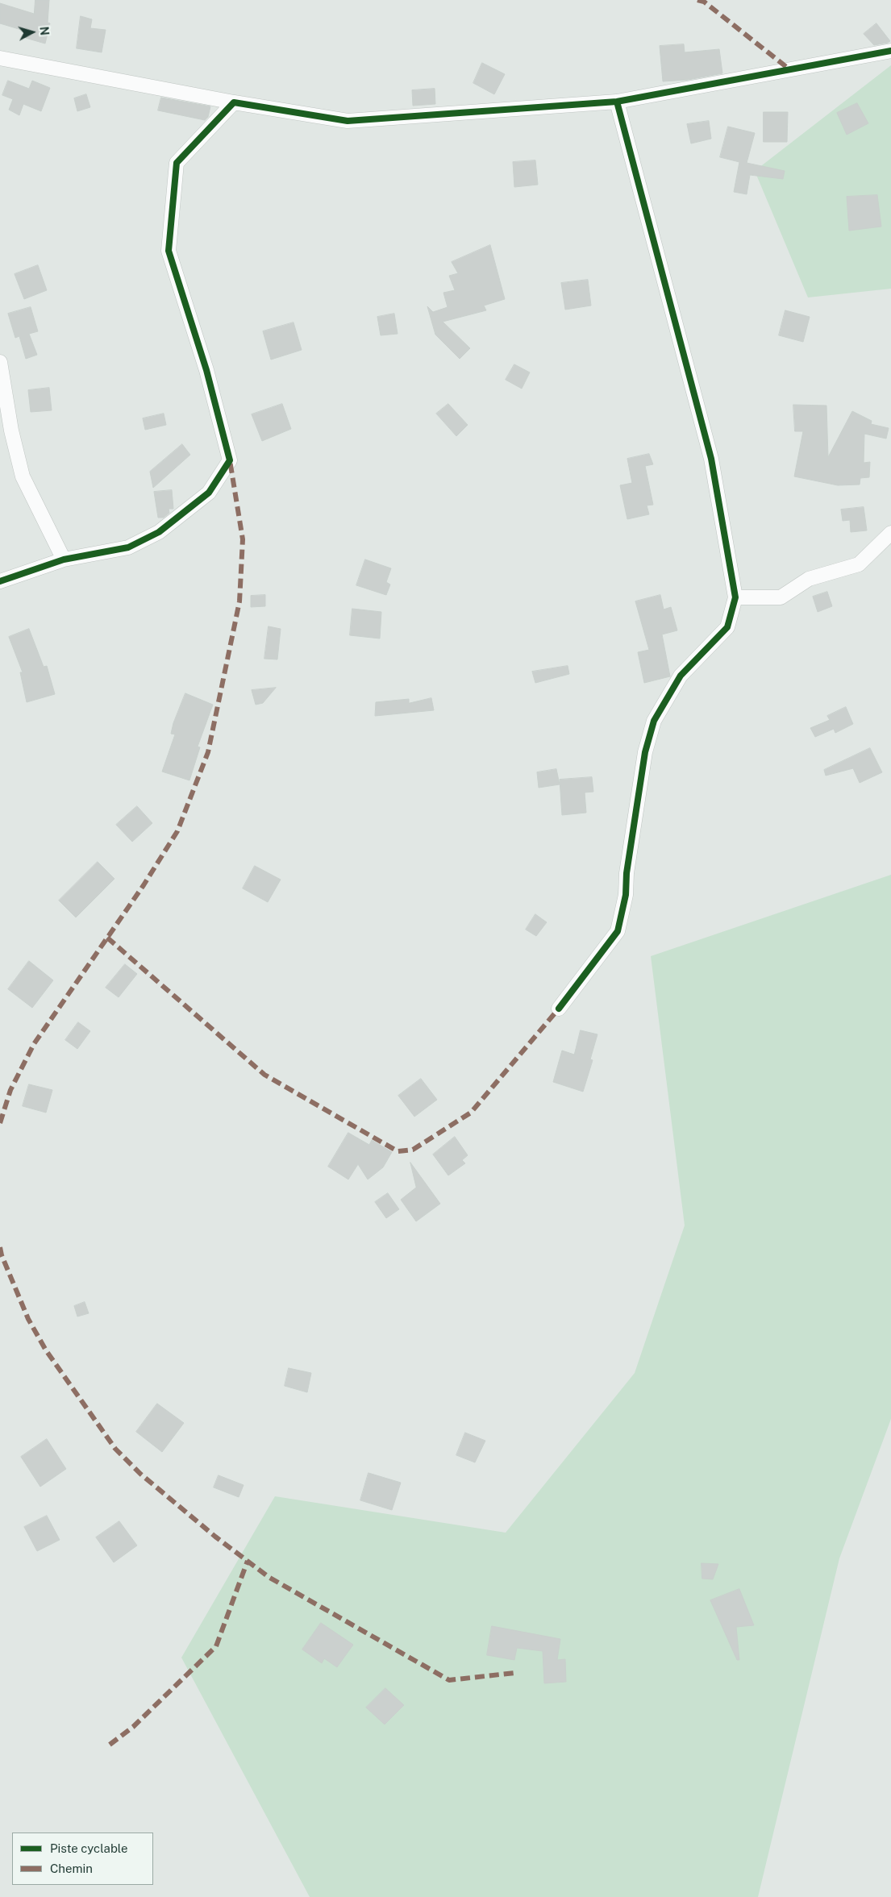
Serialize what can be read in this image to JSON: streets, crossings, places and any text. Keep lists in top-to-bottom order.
{
  "legend": ["Piste cyclable", "Chemin"],
  "north": "right"
}
